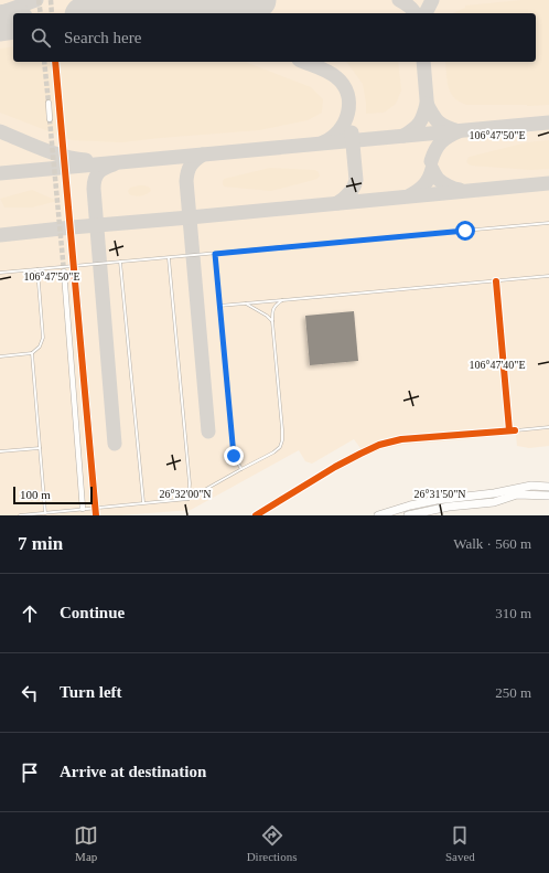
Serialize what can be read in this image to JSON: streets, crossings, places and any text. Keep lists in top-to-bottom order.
{
  "scale_bar": "100 m",
  "page": {
    "search": "Search here",
    "scale": "100 m",
    "heading": ["7 min", "Walk · 560 m"],
    "list": [
      ["Continue", "310 m"],
      ["Turn left", "250 m"],
      "Arrive at destination"
    ],
    "nav": ["Map", "Directions", "Saved"]
  },
  "coordinates": [
    "106°47'50\"E",
    "106°47'40\"E",
    "26°32'00\"N",
    "26°31'50\"N"
  ]
}
